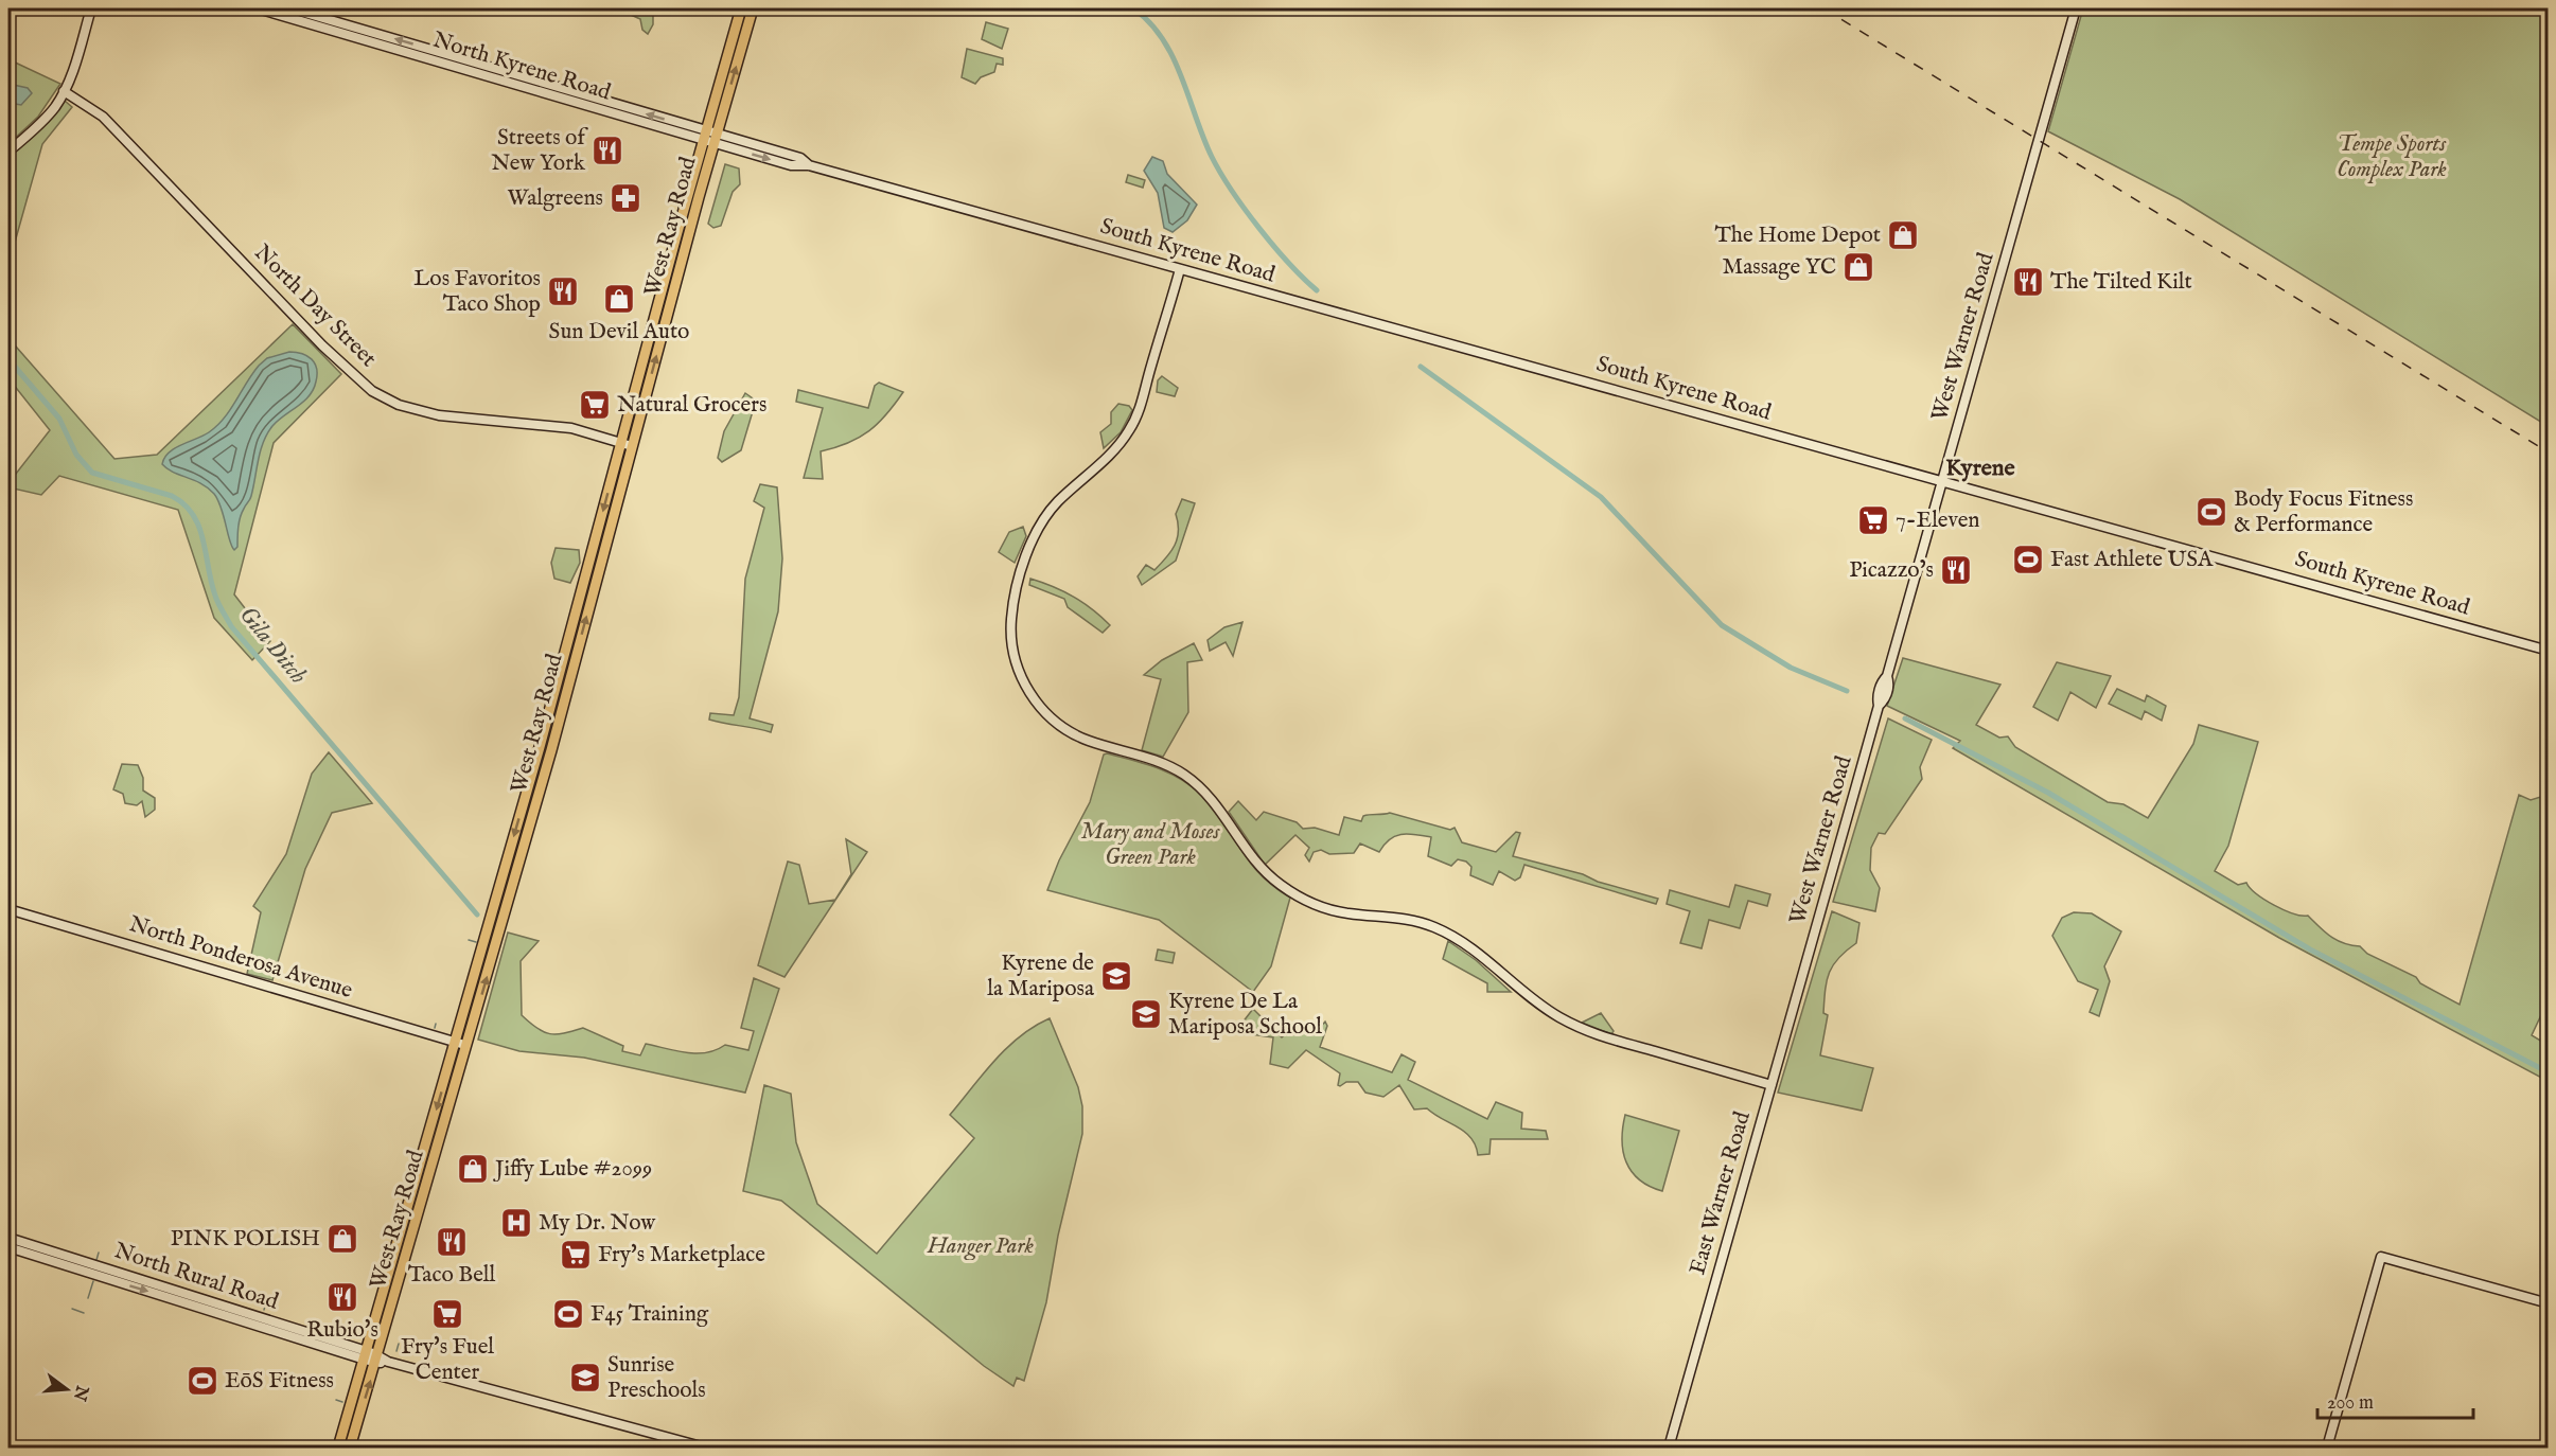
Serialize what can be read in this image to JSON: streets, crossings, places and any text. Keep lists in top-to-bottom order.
{
  "streets": {
    "main road": [
      "North Kyrene Road",
      "West Ray Road",
      "South Kyrene Road",
      "North Day Street",
      "West Warner Road",
      "North Ponderosa Avenue",
      "East Warner Road",
      "North Rural Road"
    ]
  },
  "crossings": [
    ["North Kyrene Road", "West Ray Road"],
    ["North Kyrene Road", "South Kyrene Road"],
    ["West Ray Road", "South Kyrene Road"],
    ["West Ray Road", "North Day Street"],
    ["West Ray Road", "North Ponderosa Avenue"],
    ["West Ray Road", "North Rural Road"],
    ["South Kyrene Road", "West Warner Road"],
    ["West Warner Road", "East Warner Road"]
  ],
  "districts": ["Kyrene"],
  "water": ["Gila Ditch"],
  "parks": ["Tempe Sports Complex Park", "Mary and Moses Green Park", "Hanger Park"],
  "places": {
    "restaurant": [
      "Streets of New York",
      "The Tilted Kilt",
      "Los Favoritos Taco Shop",
      "Picazzo’s",
      "Taco Bell",
      "Rubio's"
    ],
    "pharmacy": ["Walgreens"],
    "shop": [
      "The Home Depot",
      "Massage YC",
      "Sun Devil Auto",
      "Jiffy Lube #2099",
      "PINK POLISH"
    ],
    "supermarket": [
      "Natural Grocers",
      "7-Eleven",
      "Fry's Marketplace",
      "Fry's Fuel Center"
    ],
    "sports": [
      "Body Focus Fitness & Performance",
      "Fast Athlete USA",
      "F45 Training",
      "EōS Fitness"
    ],
    "school or university": ["Kyrene de la Mariposa", "Kyrene De La Mariposa School", "Sunrise Preschools"],
    "hospital": ["My Dr. Now"]
  },
  "scale_bar": "200 m",
  "north": "right"
}
